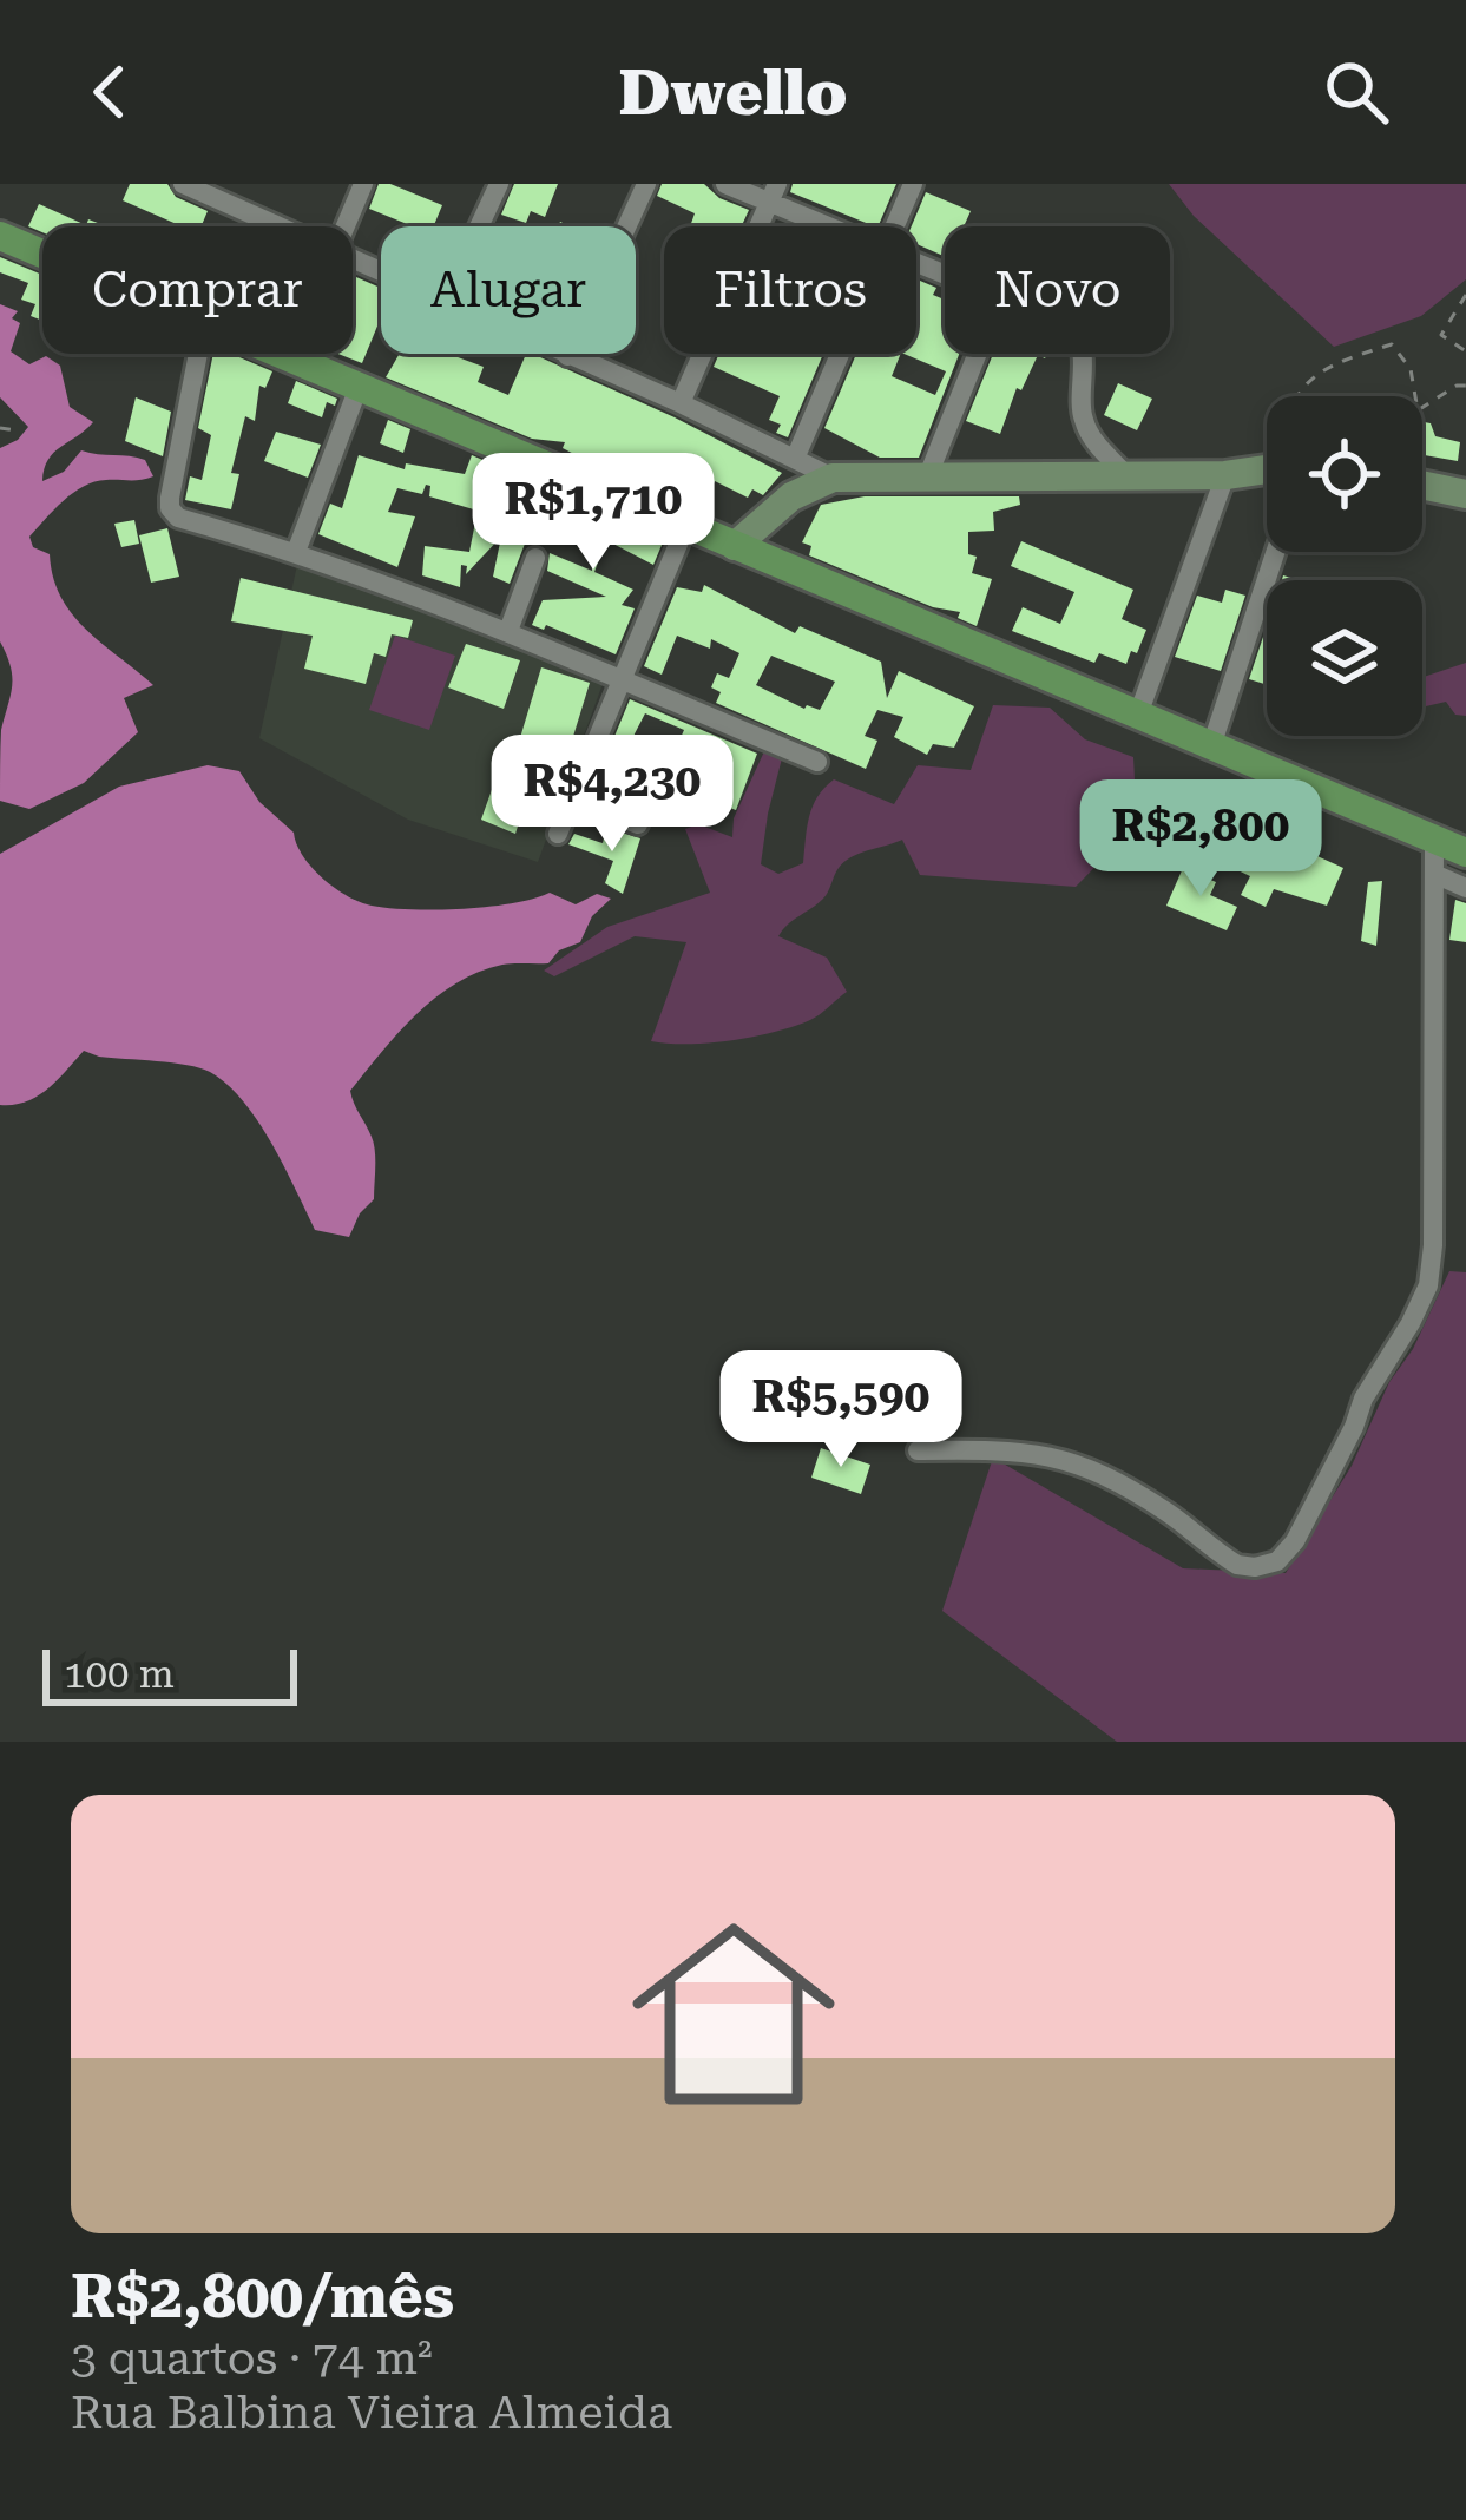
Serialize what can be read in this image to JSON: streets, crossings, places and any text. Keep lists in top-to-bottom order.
{
  "scale_bar": "100 m",
  "page": {
    "header": "Dwello",
    "chip": [
      "Comprar",
      "Alugar",
      "Filtros",
      "Novo"
    ],
    "price": [
      "R$1,710",
      "R$4,230",
      "R$2,800",
      "R$5,590"
    ],
    "scale": "100 m",
    "list": [
      {
        "name": "R$2,800/mês",
        "note": "3 quartos · 74 m² · Rua Balbina Vieira Almeida"
      }
    ]
  }
}
